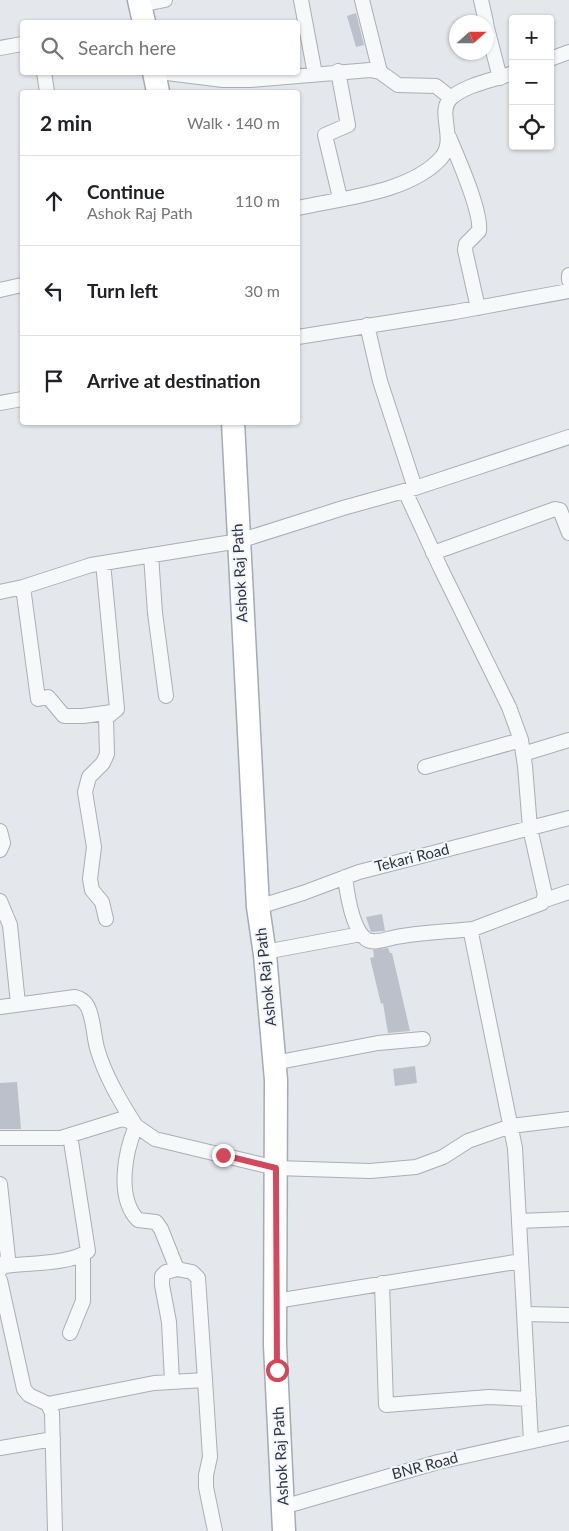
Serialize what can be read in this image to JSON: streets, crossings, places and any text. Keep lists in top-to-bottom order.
{
  "streets": {
    "main road": ["Ashok Raj Path"],
    "street": ["Tekari Road", "BNR Road"]
  },
  "crossings": [
    ["Ashok Raj Path", "Tekari Road"],
    ["Ashok Raj Path", "BNR Road"]
  ],
  "north": "right",
  "page": {
    "map_buttons": ["+", "−"],
    "search": "Search here",
    "heading": ["2 min", "Walk · 140 m"],
    "list": [
      ["Continue", "Ashok Raj Path", "110 m"],
      ["Turn left", "30 m"],
      "Arrive at destination"
    ]
  }
}
